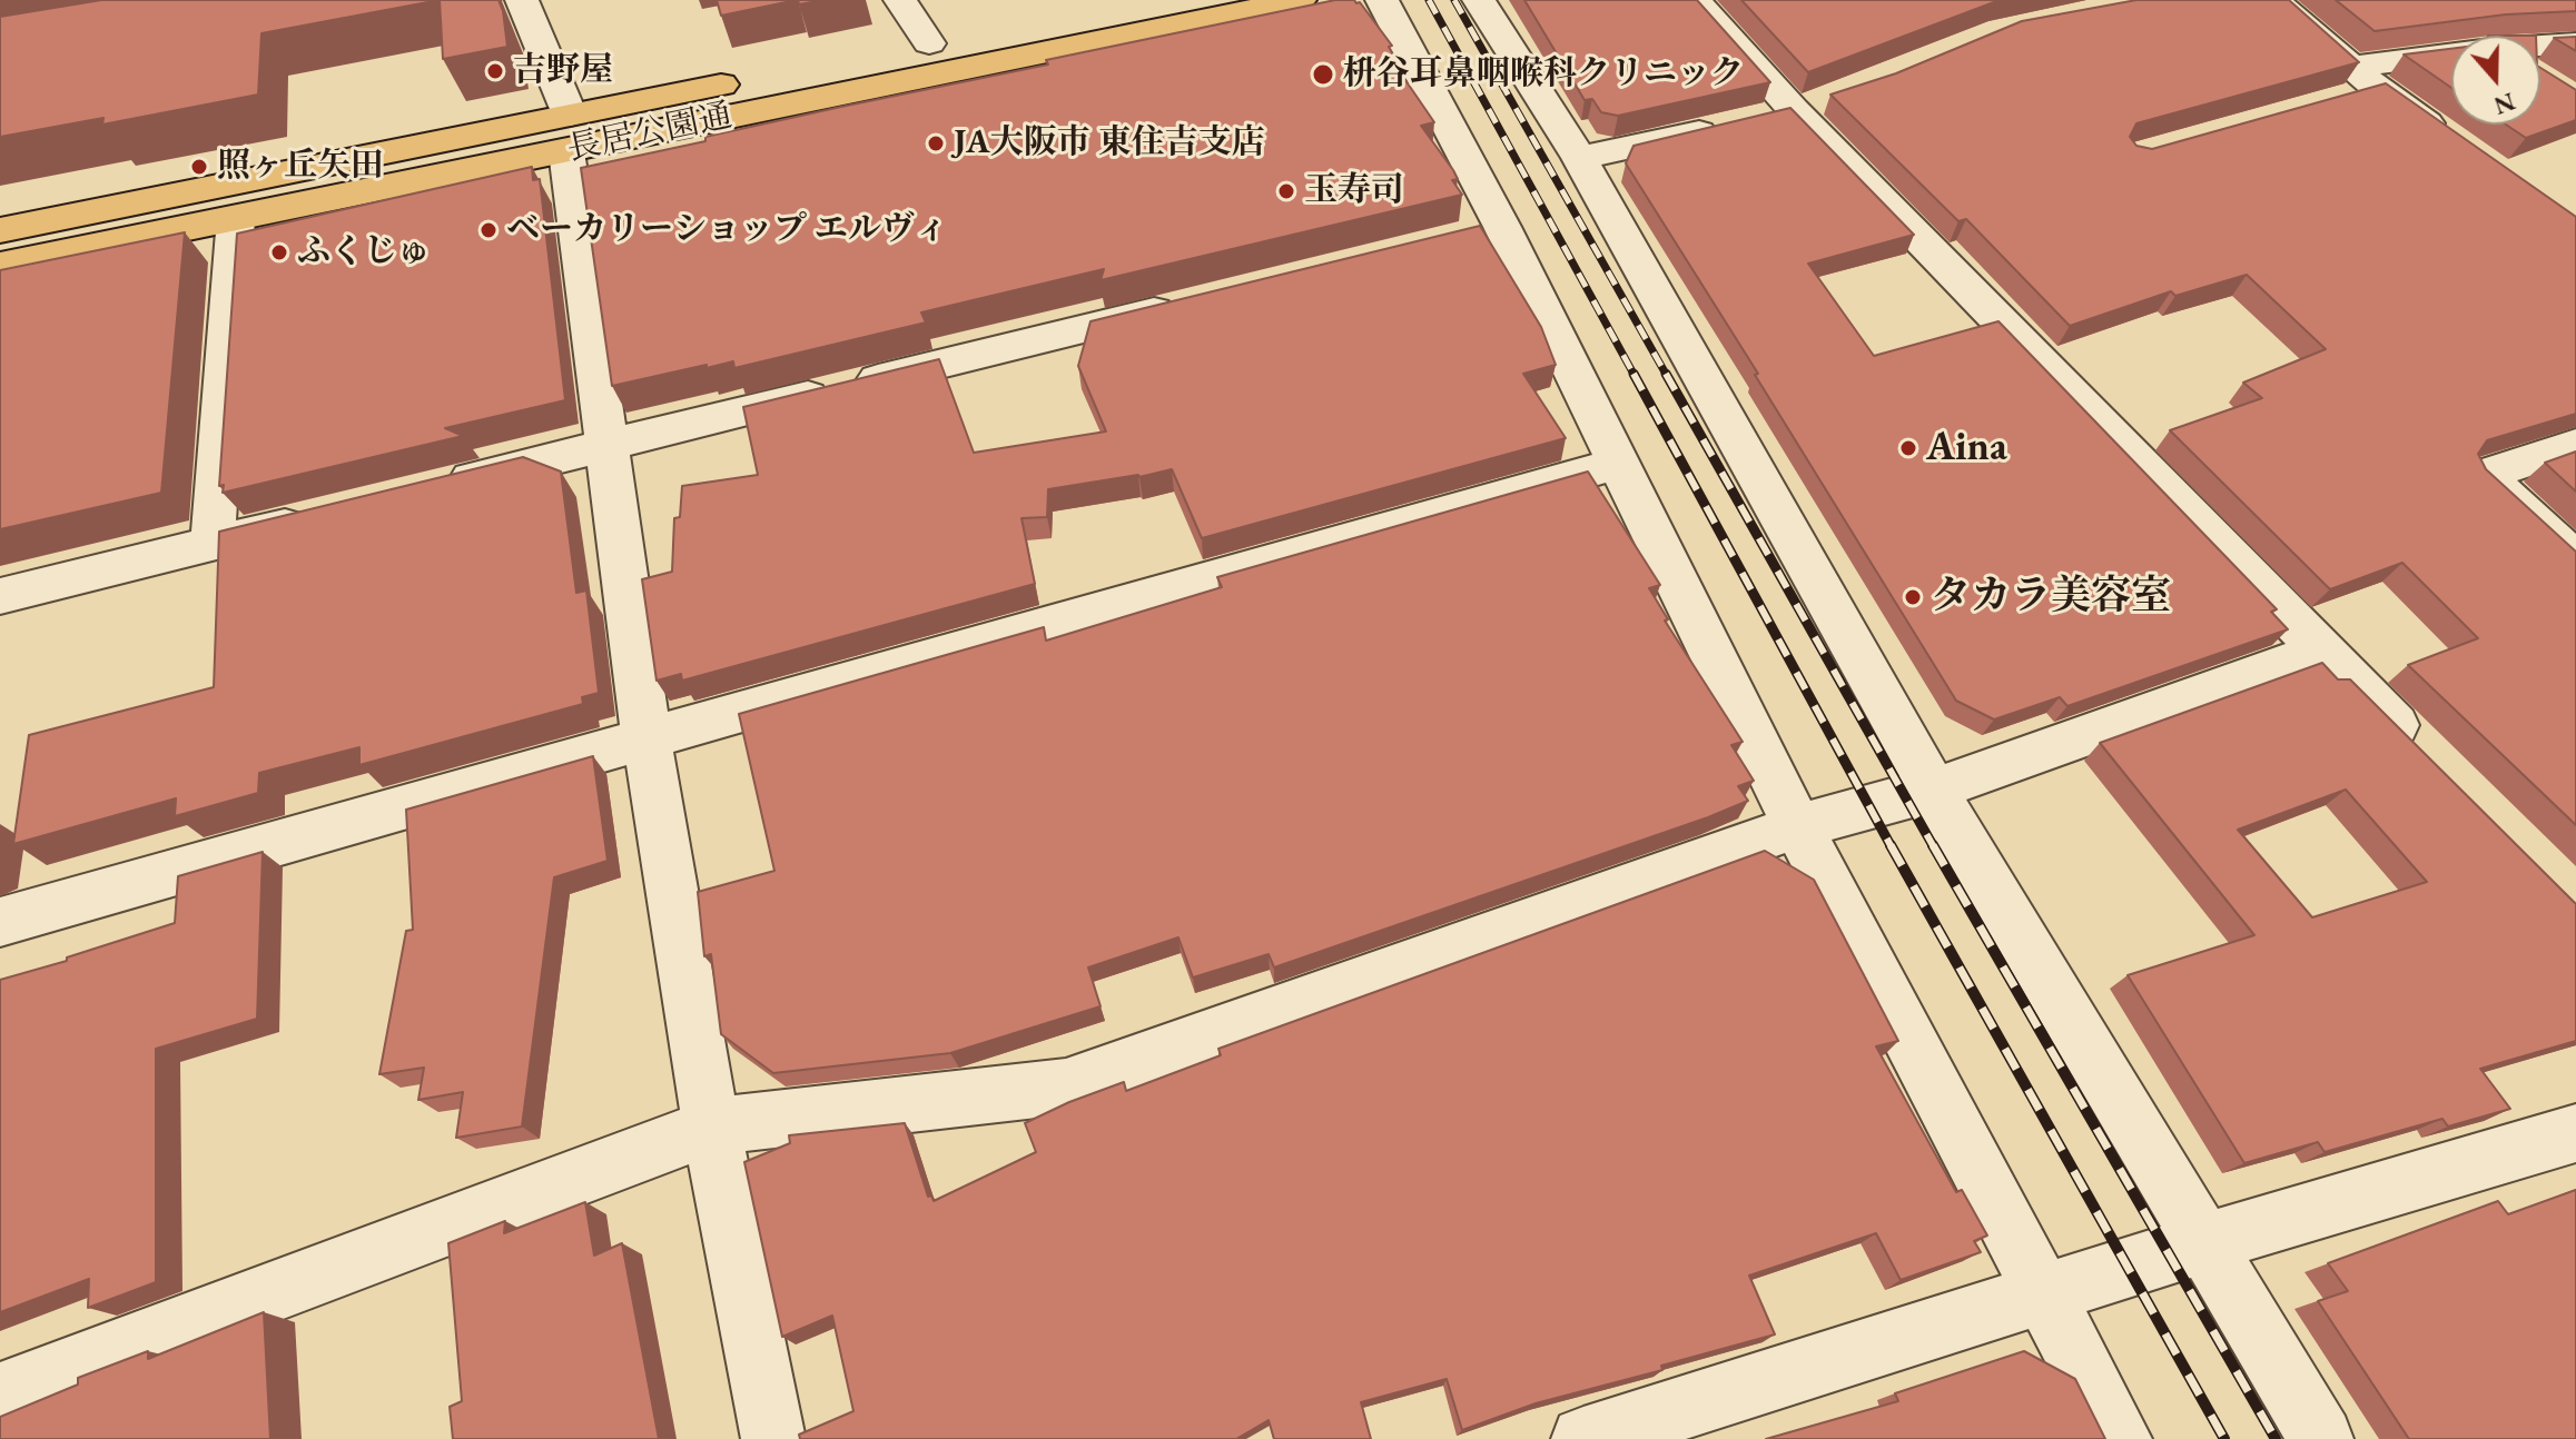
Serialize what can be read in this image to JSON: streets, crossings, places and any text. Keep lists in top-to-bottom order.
{
  "streets": {
    "highway": ["長居公園通"]
  },
  "places": [
    "吉野屋",
    "枡谷耳鼻咽喉科クリニック",
    "JA大阪市 東住吉支店",
    "照ヶ丘矢田",
    "玉寿司",
    "ベーカリーショップ エルヴィ",
    "ふくじゅ",
    "Aina",
    "タカラ美容室"
  ],
  "north": "bottom"
}
